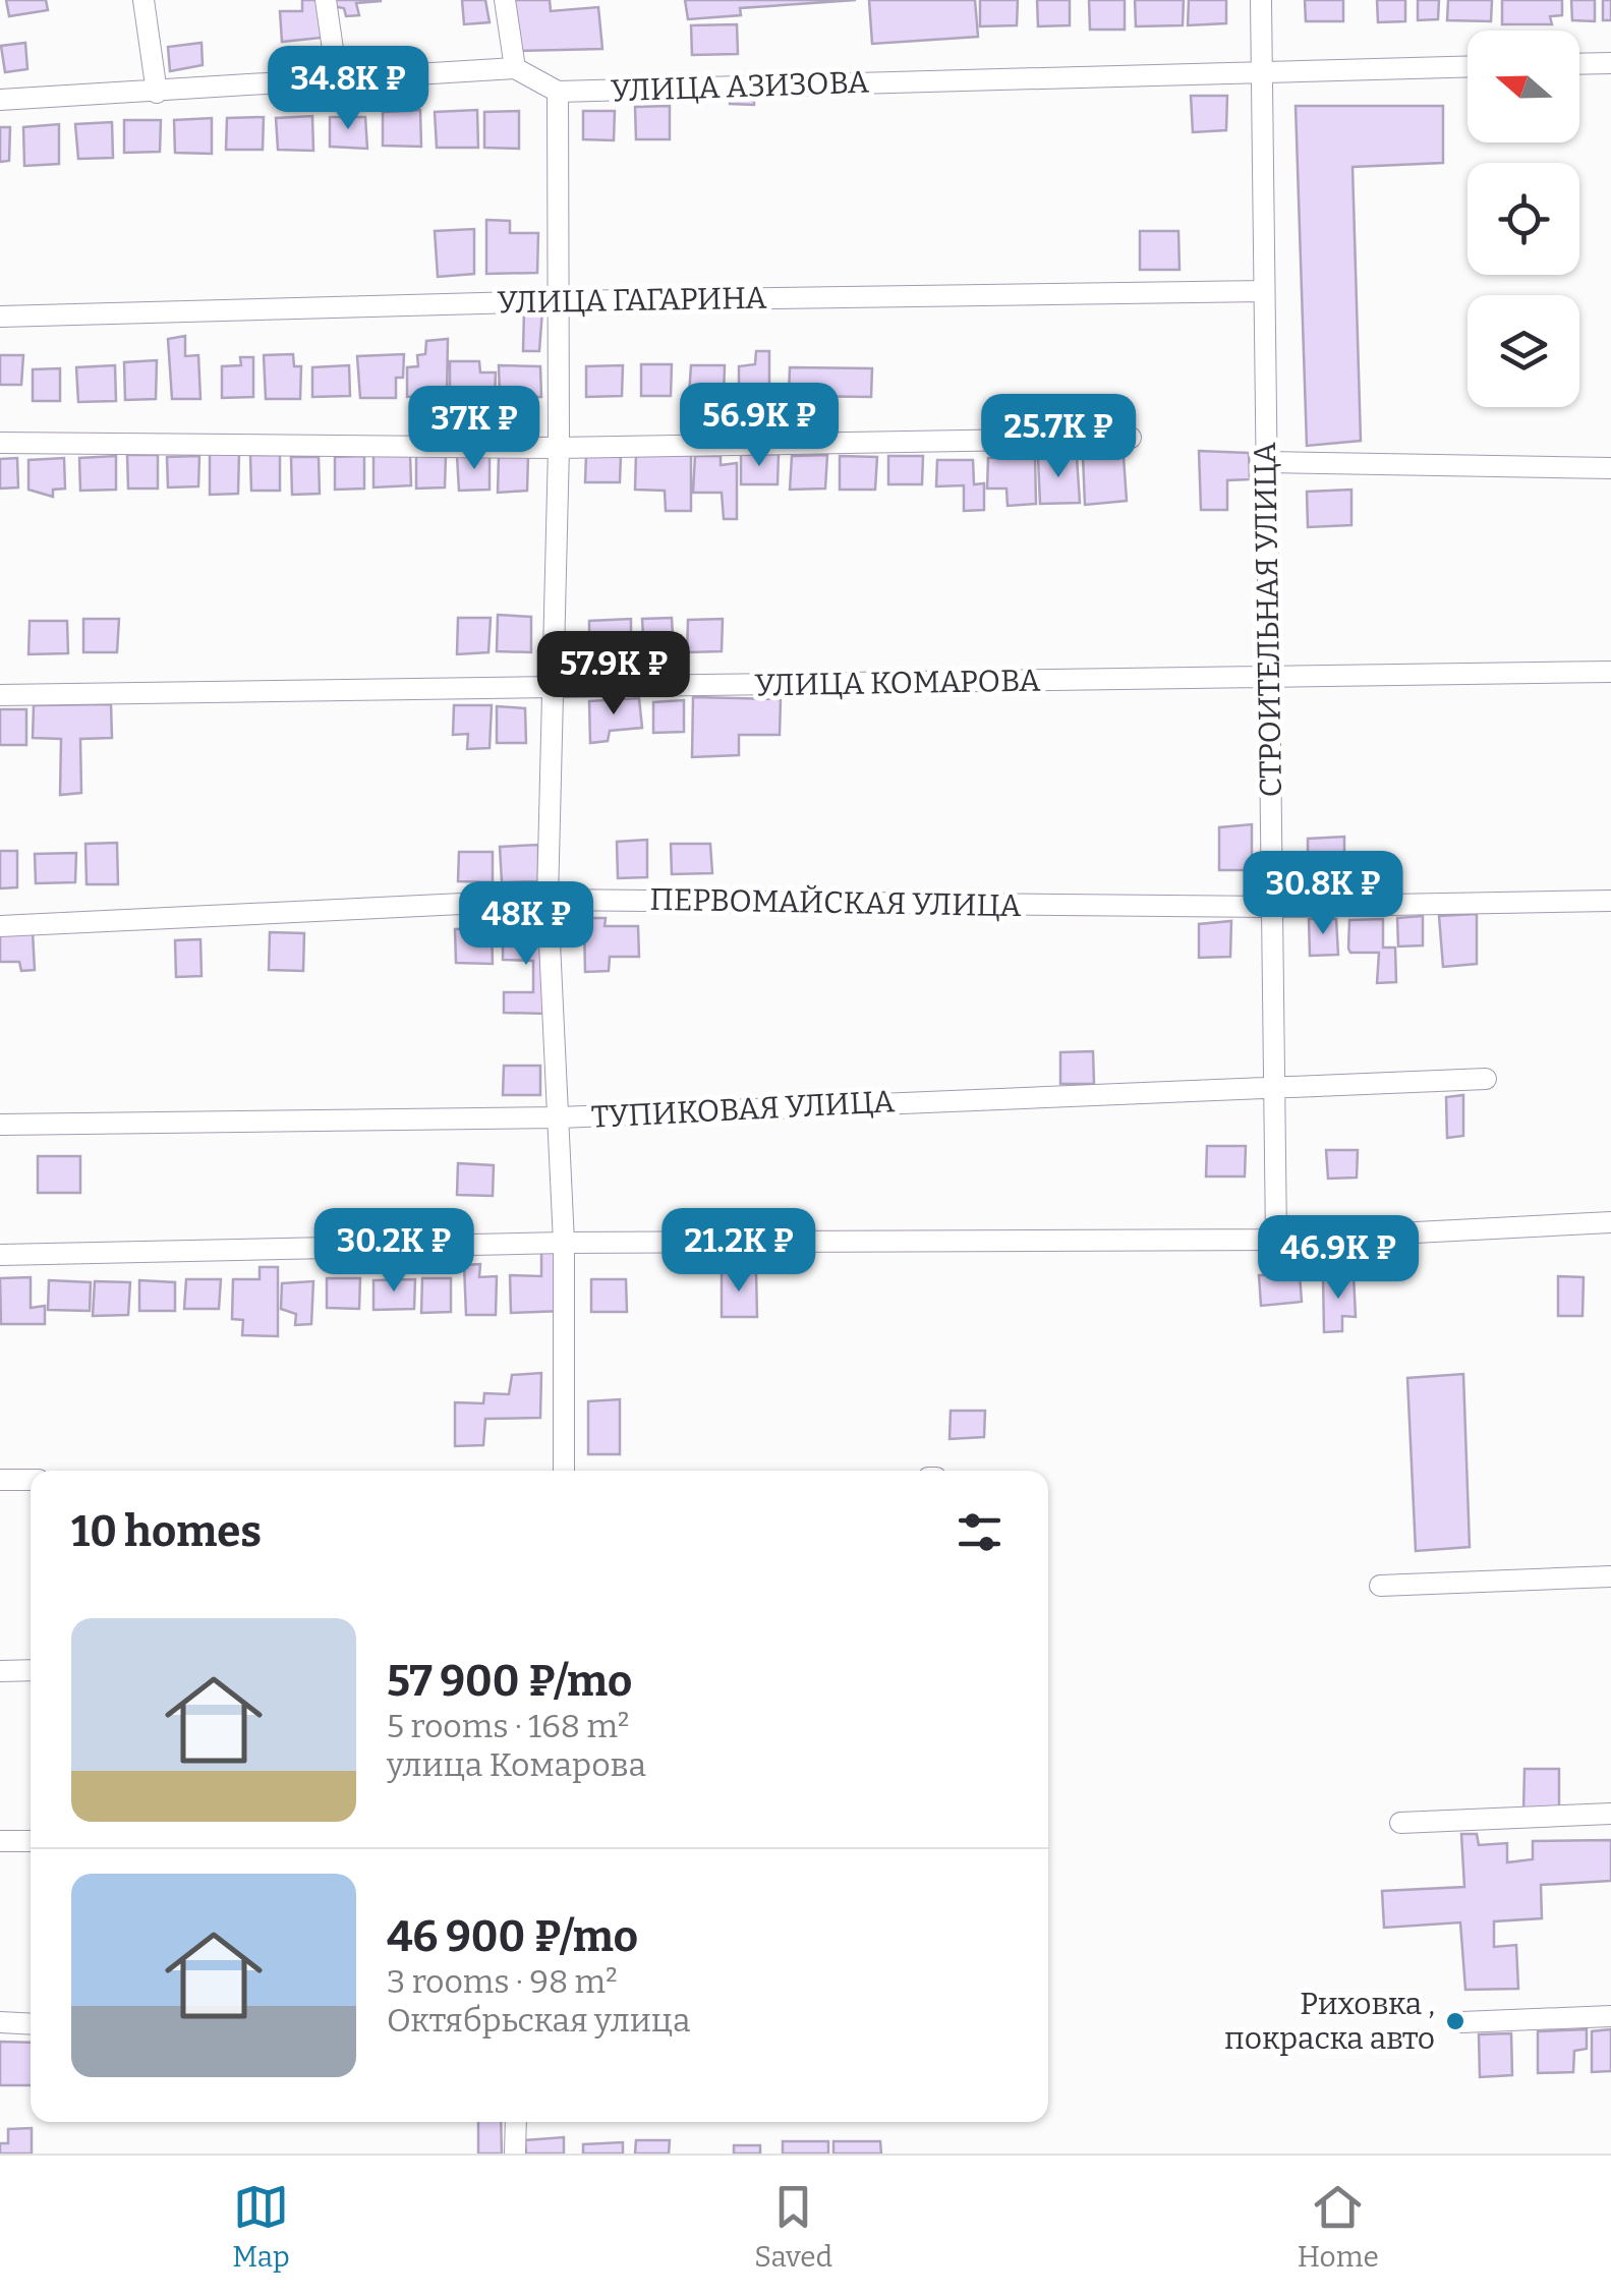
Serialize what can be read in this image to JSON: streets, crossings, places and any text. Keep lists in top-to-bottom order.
{
  "streets": {
    "street": [
      "УЛИЦА АЗИЗОВА",
      "УЛИЦА ГАГАРИНА",
      "СТРОИТЕЛЬНАЯ УЛИЦА",
      "УЛИЦА КОМАРОВА",
      "ПЕРВОМАЙСКАЯ УЛИЦА",
      "ТУПИКОВАЯ УЛИЦА"
    ]
  },
  "crossings": [
    ["УЛИЦА АЗИЗОВА", "СТРОИТЕЛЬНАЯ УЛИЦА"],
    ["УЛИЦА ГАГАРИНА", "СТРОИТЕЛЬНАЯ УЛИЦА"],
    ["СТРОИТЕЛЬНАЯ УЛИЦА", "УЛИЦА КОМАРОВА"],
    ["СТРОИТЕЛЬНАЯ УЛИЦА", "ПЕРВОМАЙСКАЯ УЛИЦА"],
    ["СТРОИТЕЛЬНАЯ УЛИЦА", "ТУПИКОВАЯ УЛИЦА"]
  ],
  "places": ["Риховка , покраска авто"],
  "north": "left",
  "page": {
    "price": [
      "34.8K ₽",
      "56.9K ₽",
      "37K ₽",
      "25.7K ₽",
      "57.9K ₽",
      "30.8K ₽",
      "48K ₽",
      "30.2K ₽",
      "21.2K ₽",
      "46.9K ₽"
    ],
    "heading": "10 homes",
    "list": [
      {
        "name": "57 900 ₽/mo",
        "note": "5 rooms · 168 m² · улица Комарова"
      },
      {
        "name": "46 900 ₽/mo",
        "note": "3 rooms · 98 m² · Октябрьская улица"
      }
    ],
    "tabs": ["Map", "Saved", "Home"]
  }
}
